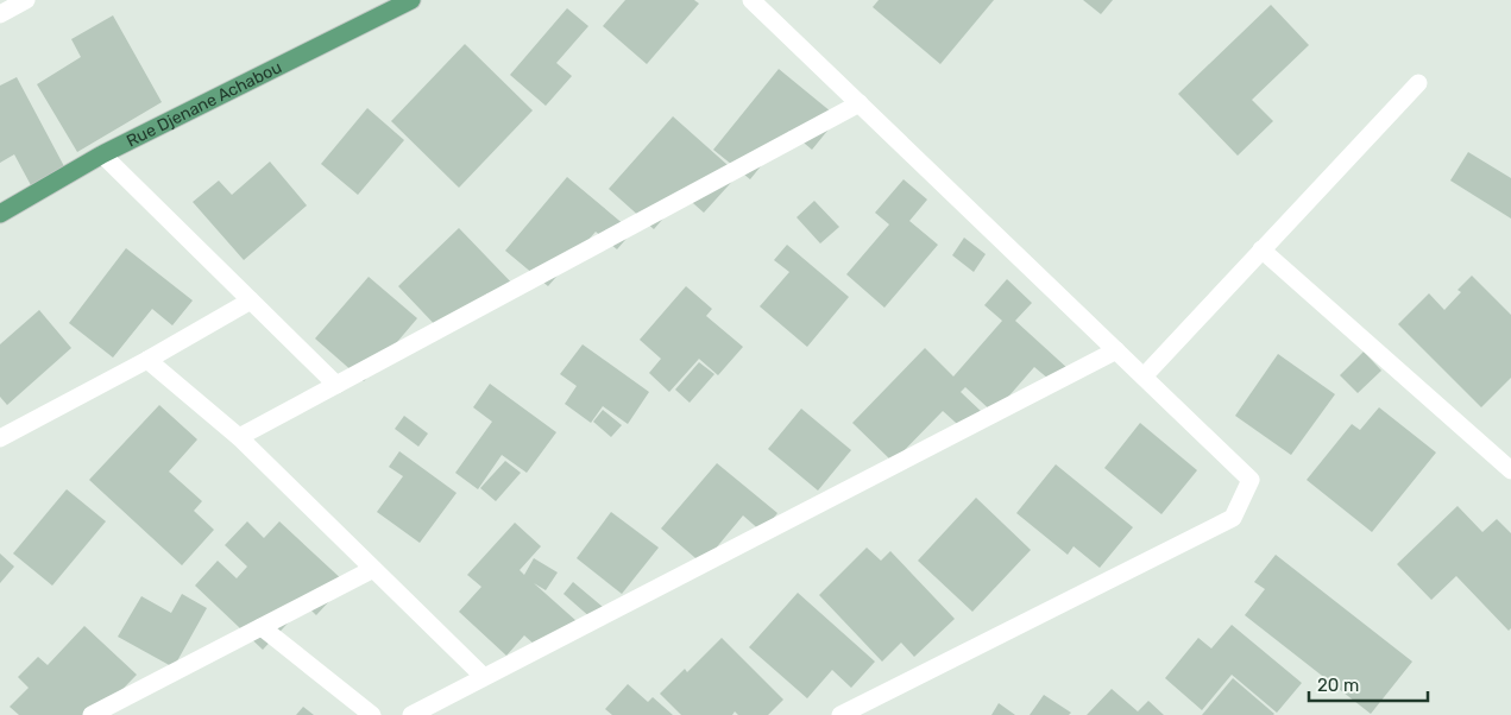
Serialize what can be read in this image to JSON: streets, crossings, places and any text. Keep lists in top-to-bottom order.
{
  "streets": {
    "main road": ["Rue Djenane Achabou"]
  },
  "scale_bar": "20 m"
}
